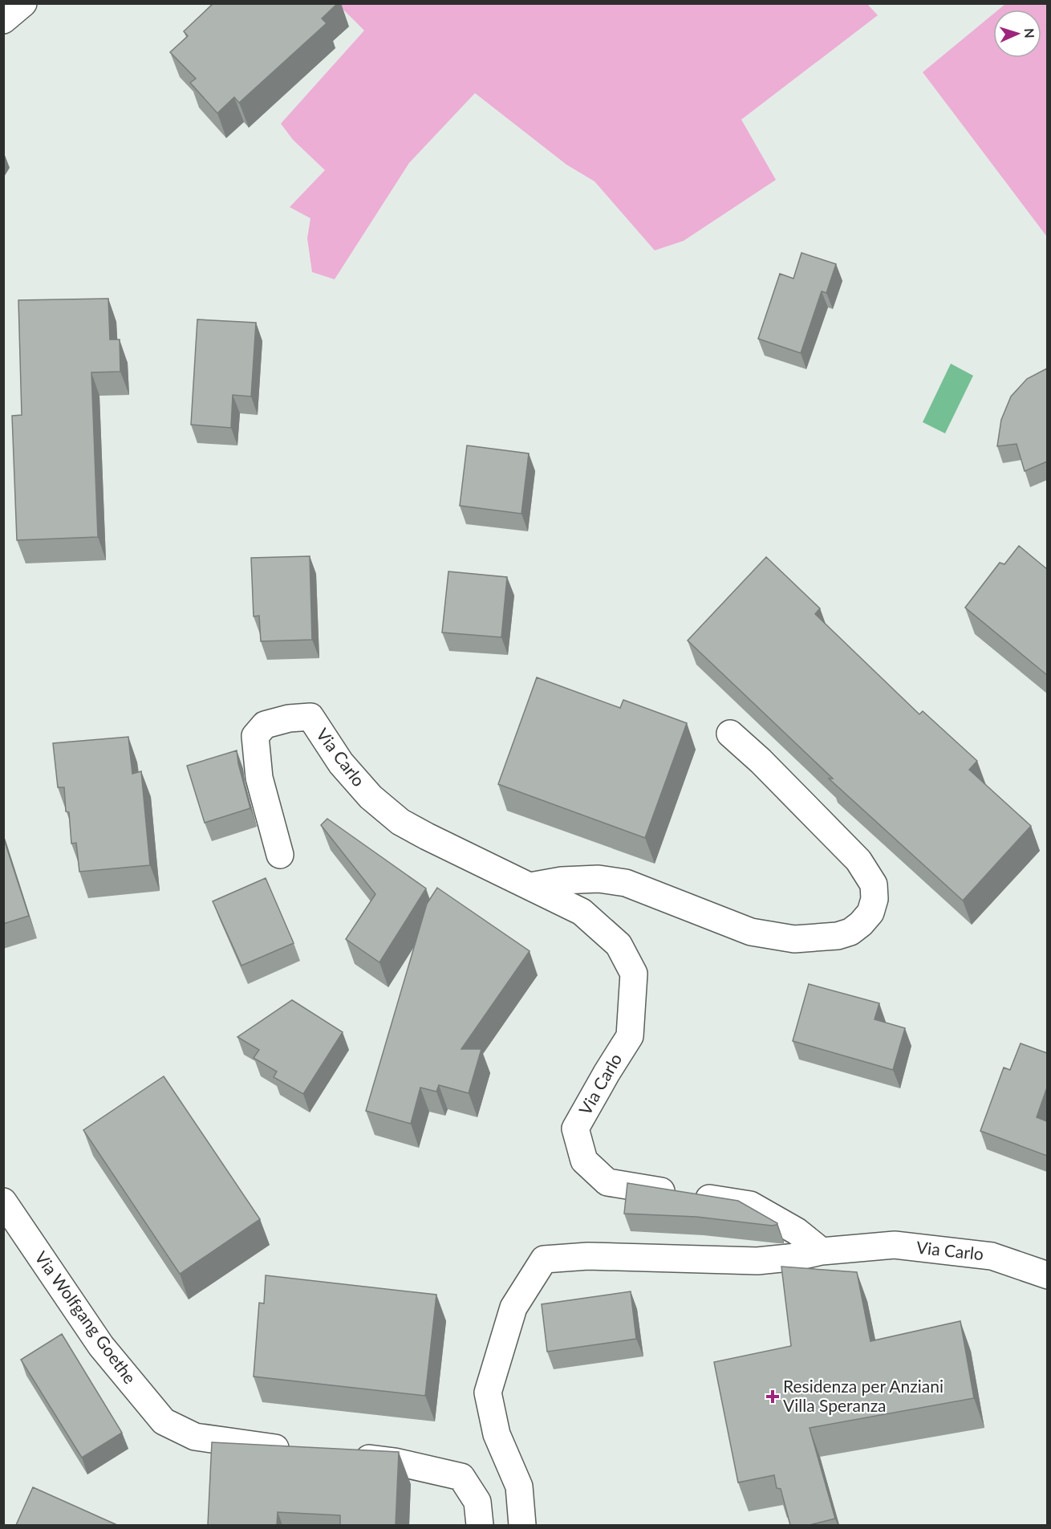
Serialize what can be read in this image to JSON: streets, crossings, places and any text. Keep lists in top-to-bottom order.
{
  "streets": {
    "street": ["Via Carlo", "Via Wolfgang Goethe"]
  },
  "places": {
    "health": ["Residenza per Anziani Villa Speranza"]
  },
  "north": "right"
}
